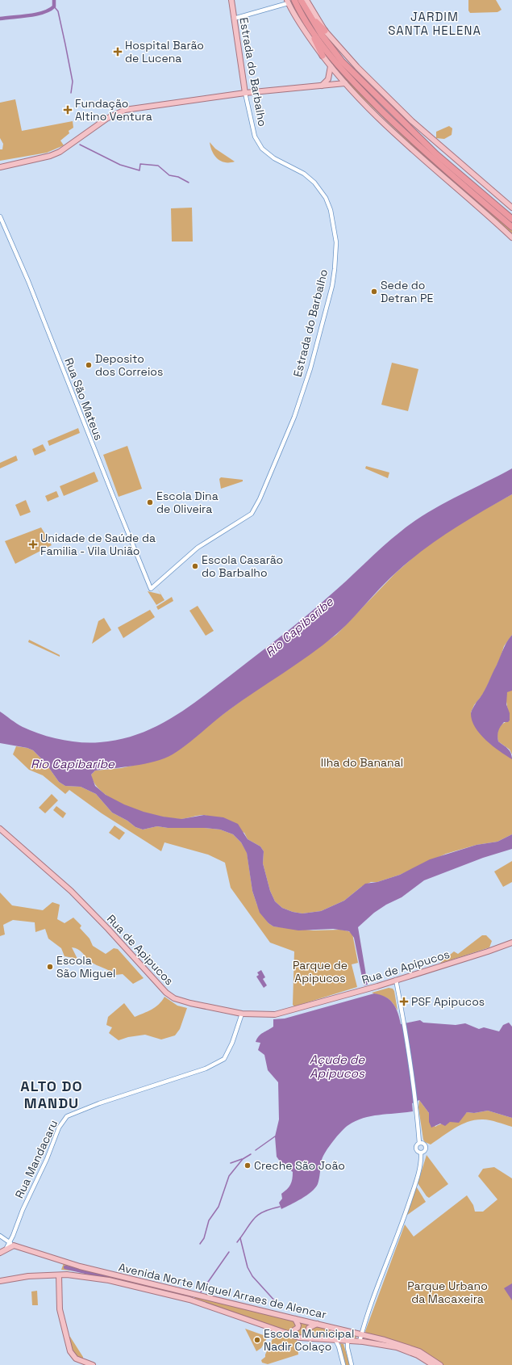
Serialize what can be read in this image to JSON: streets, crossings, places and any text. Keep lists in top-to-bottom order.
{
  "streets": {
    "main road": ["Estrada do Barbalho", "Rua de Apipucos", "Avenida Norte Miguel Arraes de Alencar"],
    "street": ["Rua São Mateus", "Rua Mandacaru"]
  },
  "crossings": [
    ["Estrada do Barbalho", "Rua São Mateus"],
    ["Rua de Apipucos", "Rua Mandacaru"],
    ["Rua Mandacaru", "Avenida Norte Miguel Arraes de Alencar"]
  ],
  "districts": ["JARDIM SANTA HELENA", "ALTO DO MANDU"],
  "water": ["Rio Capibaribe", "Açude de Apipucos"],
  "parks": ["Ilha do Bananal", "Parque de Apipucos", "Parque Urbano da Macaxeira"],
  "places": {
    "health": [
      "Hospital Barão de Lucena",
      "Fundação Altino Ventura",
      "Unidade de Saúde da Familia - Vila União",
      "PSF Apipucos"
    ],
    "other": [
      "Sede do Detran PE",
      "Deposito dos Correios",
      "Escola Dina de Oliveira",
      "Escola Casarão do Barbalho",
      "Escola São Miguel",
      "Creche São João",
      "Escola Municipal Nadir Colaço"
    ]
  }
}
